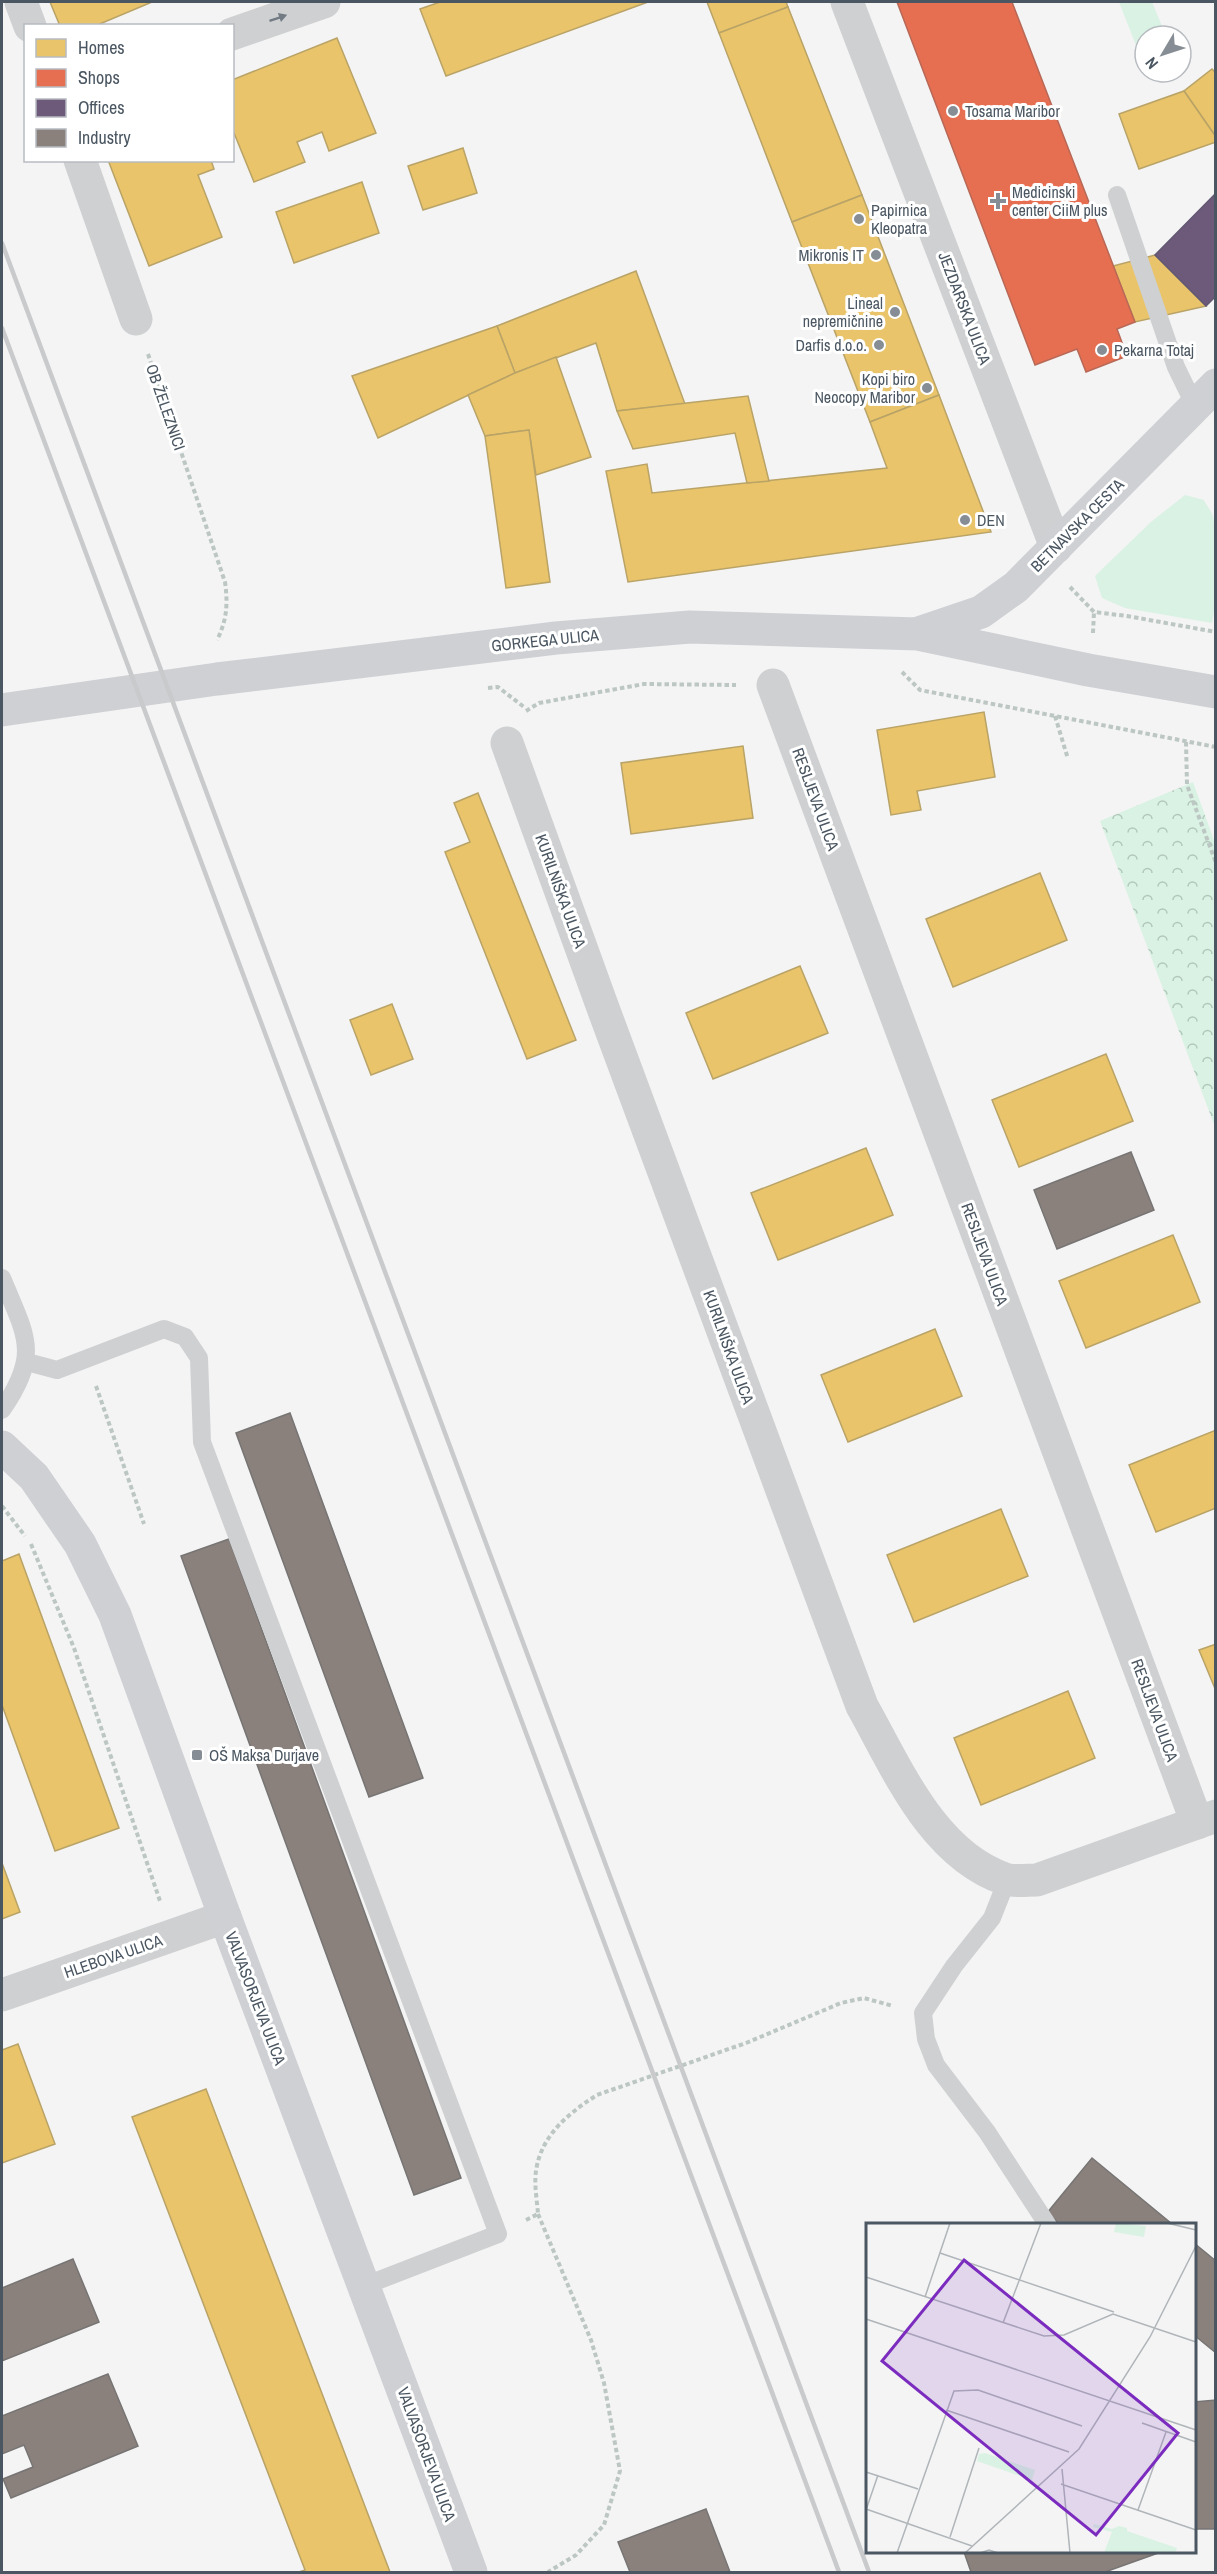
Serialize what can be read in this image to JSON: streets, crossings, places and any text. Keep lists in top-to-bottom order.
{
  "streets": {
    "street": [
      "JEZDARSKA ULICA",
      "BETNAVSKA CESTA",
      "GORKEGA ULICA",
      "RESLJEVA ULICA",
      "KURILNIŠKA ULICA",
      "HLEBOVA ULICA",
      "VALVASORJEVA ULICA"
    ],
    "path": ["OB ŽELEZNICI"]
  },
  "crossings": [
    ["JEZDARSKA ULICA", "BETNAVSKA CESTA"],
    ["BETNAVSKA CESTA", "GORKEGA ULICA"],
    ["HLEBOVA ULICA", "VALVASORJEVA ULICA"]
  ],
  "places": {
    "other": [
      "Tosama Maribor",
      "Papirnica Kleopatra",
      "Mikronis IT",
      "Lineal nepremičnine",
      "Darfis d.o.o.",
      "Pekarna Totaj",
      "Kopi biro Neocopy Maribor",
      "DEN"
    ],
    "health": ["Medicinski center CiiM plus"],
    "transit": ["OŠ Maksa Durjave"]
  },
  "legend": [
    "Homes",
    "Shops",
    "Offices",
    "Industry"
  ],
  "north": "bottom left"
}
